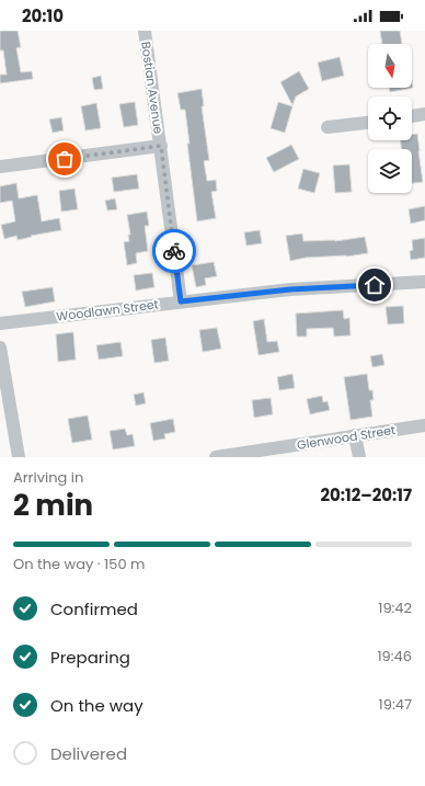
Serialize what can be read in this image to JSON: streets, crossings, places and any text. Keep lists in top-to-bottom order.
{
  "streets": {
    "street": ["Bostian Avenue", "Woodlawn Street", "Glenwood Street"]
  },
  "crossings": [
    ["Bostian Avenue", "Woodlawn Street"]
  ],
  "north": "bottom",
  "page": {
    "status": "20:10",
    "heading": ["2 min", "Arriving in", "20:12–20:17"],
    "bar": "On the way · 150 m",
    "list": [
      ["Confirmed", "19:42"],
      ["Preparing", "19:46"],
      ["On the way", "19:47"],
      "Delivered"
    ]
  }
}
